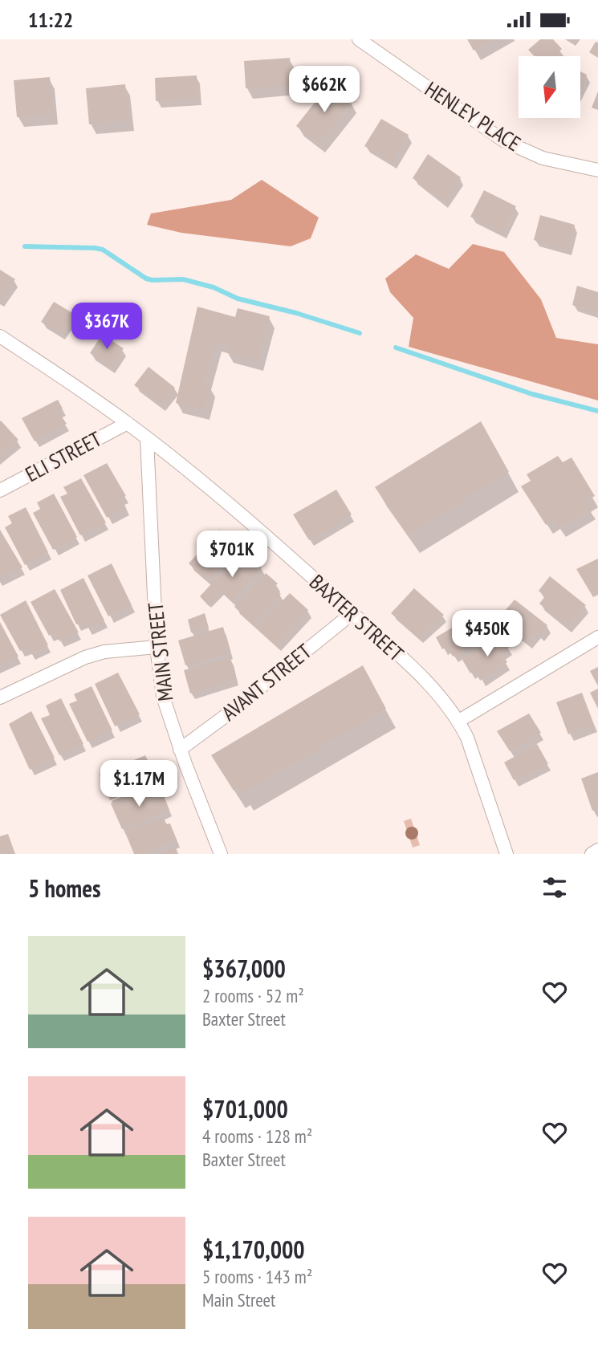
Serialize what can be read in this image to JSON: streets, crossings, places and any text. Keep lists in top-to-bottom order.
{
  "streets": {
    "street": [
      "HENLEY PLACE",
      "ELI STREET",
      "BAXTER STREET",
      "MAIN STREET",
      "AVANT STREET"
    ]
  },
  "crossings": [
    ["ELI STREET", "BAXTER STREET"],
    ["BAXTER STREET", "MAIN STREET"],
    ["BAXTER STREET", "AVANT STREET"],
    ["MAIN STREET", "AVANT STREET"]
  ],
  "north": "bottom",
  "page": {
    "status": "11:22",
    "price": [
      "$662K",
      "$367K",
      "$701K",
      "$450K",
      "$1.17M"
    ],
    "heading": "5 homes",
    "list": [
      {
        "name": "$367,000",
        "note": "2 rooms · 52 m² · Baxter Street"
      },
      {
        "name": "$701,000",
        "note": "4 rooms · 128 m² · Baxter Street"
      },
      {
        "name": "$1,170,000",
        "note": "5 rooms · 143 m² · Main Street"
      }
    ]
  }
}
